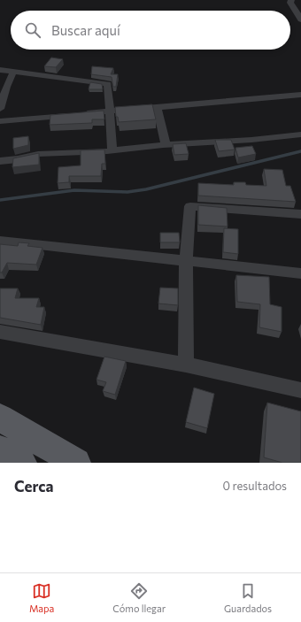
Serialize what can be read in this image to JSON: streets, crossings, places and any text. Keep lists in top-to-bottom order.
{
  "page": {
    "search": "Buscar aquí",
    "heading": ["Cerca", "0 resultados"],
    "nav": ["Mapa", "Cómo llegar", "Guardados"]
  }
}
